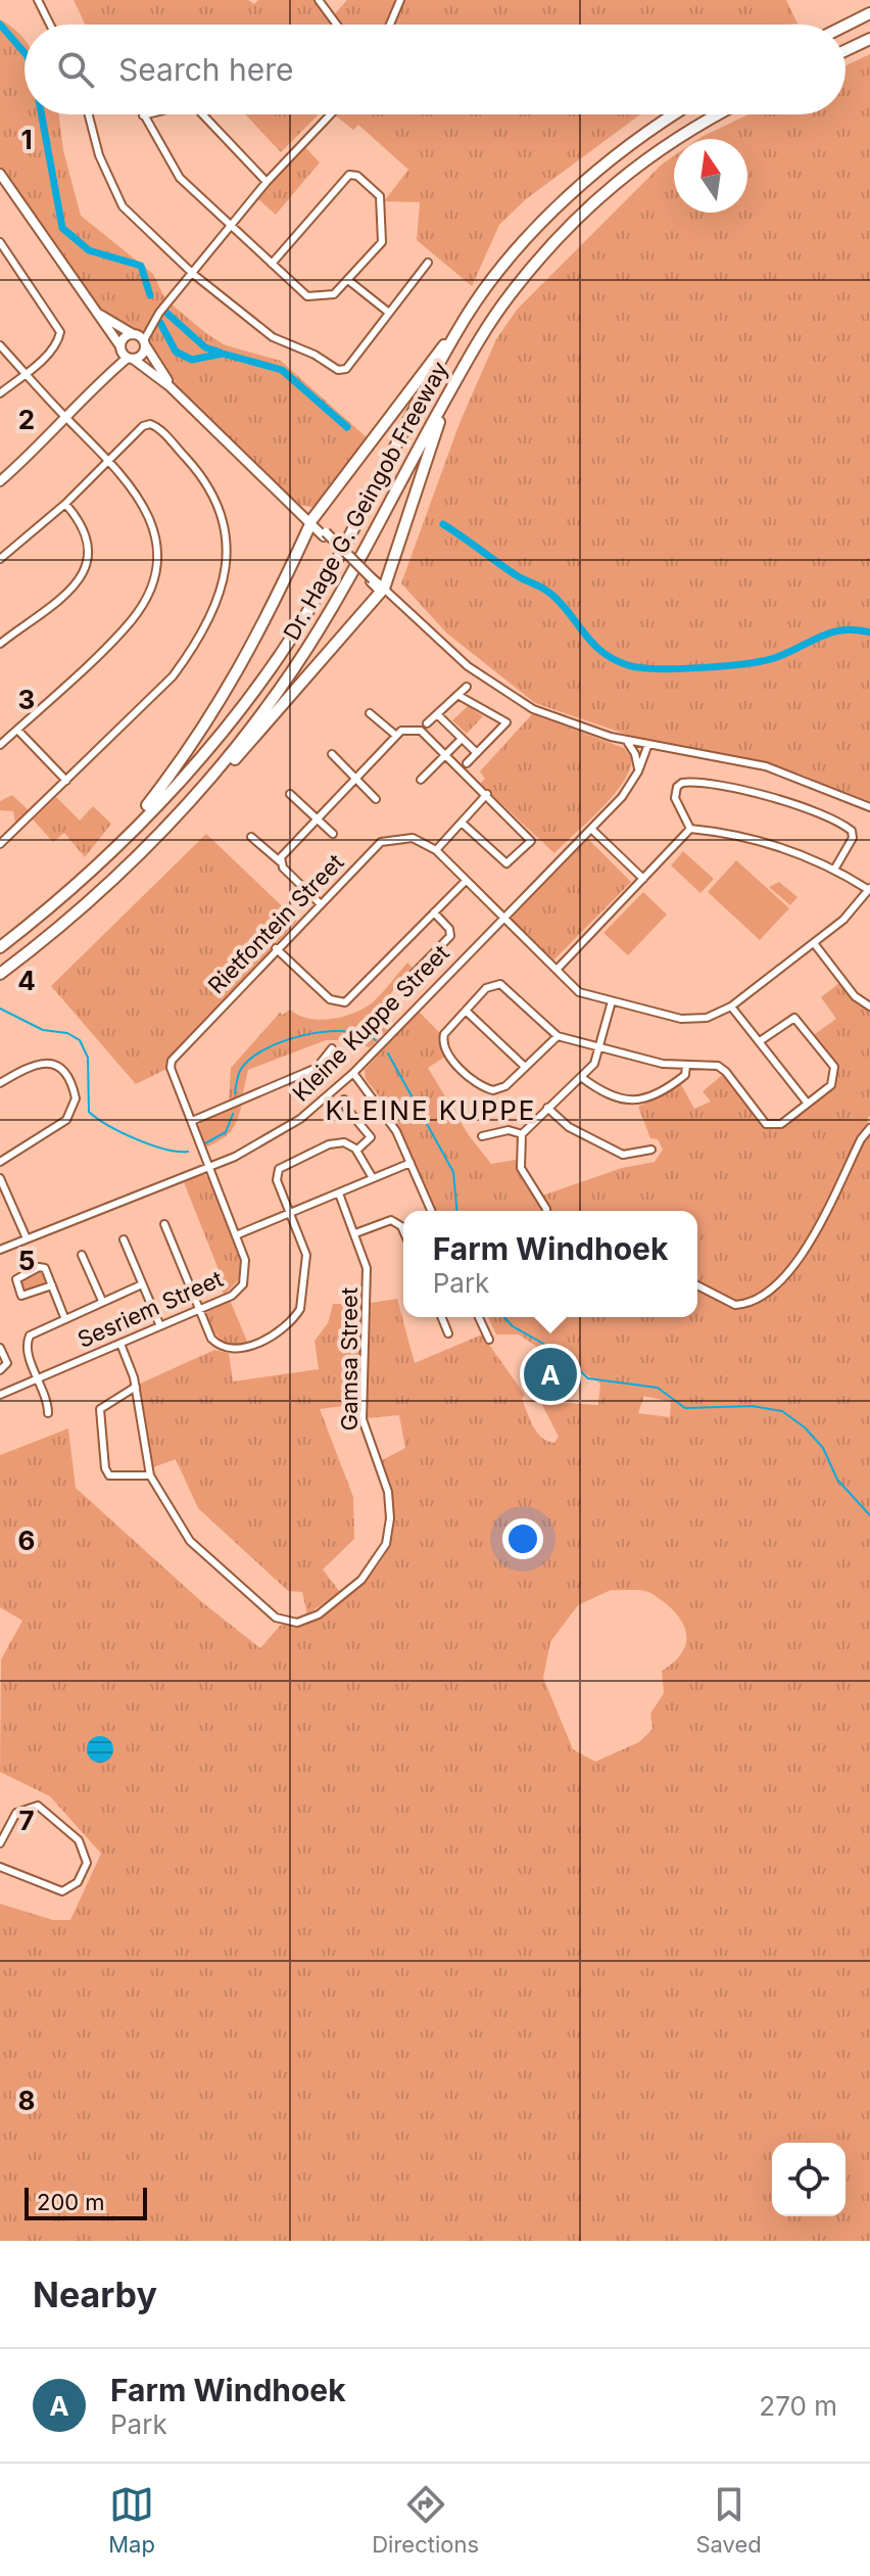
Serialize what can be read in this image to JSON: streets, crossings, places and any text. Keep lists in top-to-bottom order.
{
  "streets": {
    "highway": ["Dr. Hage G. Geingob Freeway"],
    "street": [
      "Rietfontein Street",
      "Kleine Kuppe Street",
      "Sesriem Street",
      "Gamsa Street"
    ]
  },
  "crossings": [
    ["Rietfontein Street", "Kleine Kuppe Street"],
    ["Rietfontein Street", "Sesriem Street"],
    ["Kleine Kuppe Street", "Sesriem Street"],
    ["Sesriem Street", "Gamsa Street"]
  ],
  "districts": ["KLEINE KUPPE"],
  "scale_bar": "200 m",
  "north": "top",
  "page": {
    "search": "Search here",
    "popup": ["Farm Windhoek", "Park"],
    "pins": "A",
    "scale": "200 m",
    "heading": "Nearby",
    "list": [
      {
        "mark": "A",
        "name": "Farm Windhoek",
        "note": "Park",
        "value": "270 m"
      }
    ],
    "nav": ["Map", "Directions", "Saved"]
  },
  "grid": {
    "rows": [
      "1",
      "2",
      "3",
      "4",
      "5",
      "6",
      "7",
      "8"
    ]
  }
}
